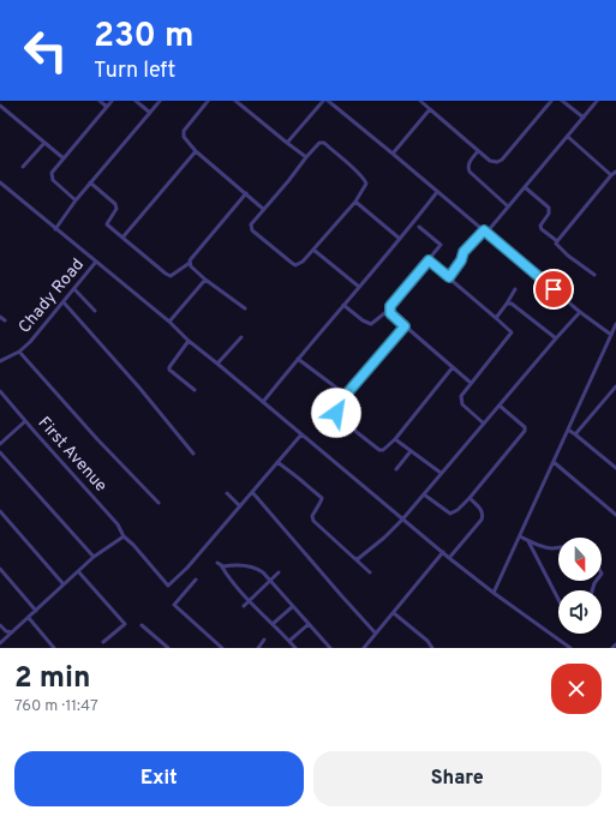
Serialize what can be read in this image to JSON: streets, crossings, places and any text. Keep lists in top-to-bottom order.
{
  "streets": {
    "street": ["Chady Road", "First Avenue"]
  },
  "north": "bottom",
  "page": {
    "turn": ["230 m", "Turn left"],
    "heading": ["2 min", "760 m · 11:47"],
    "buttons": ["Exit", "Share"]
  }
}
